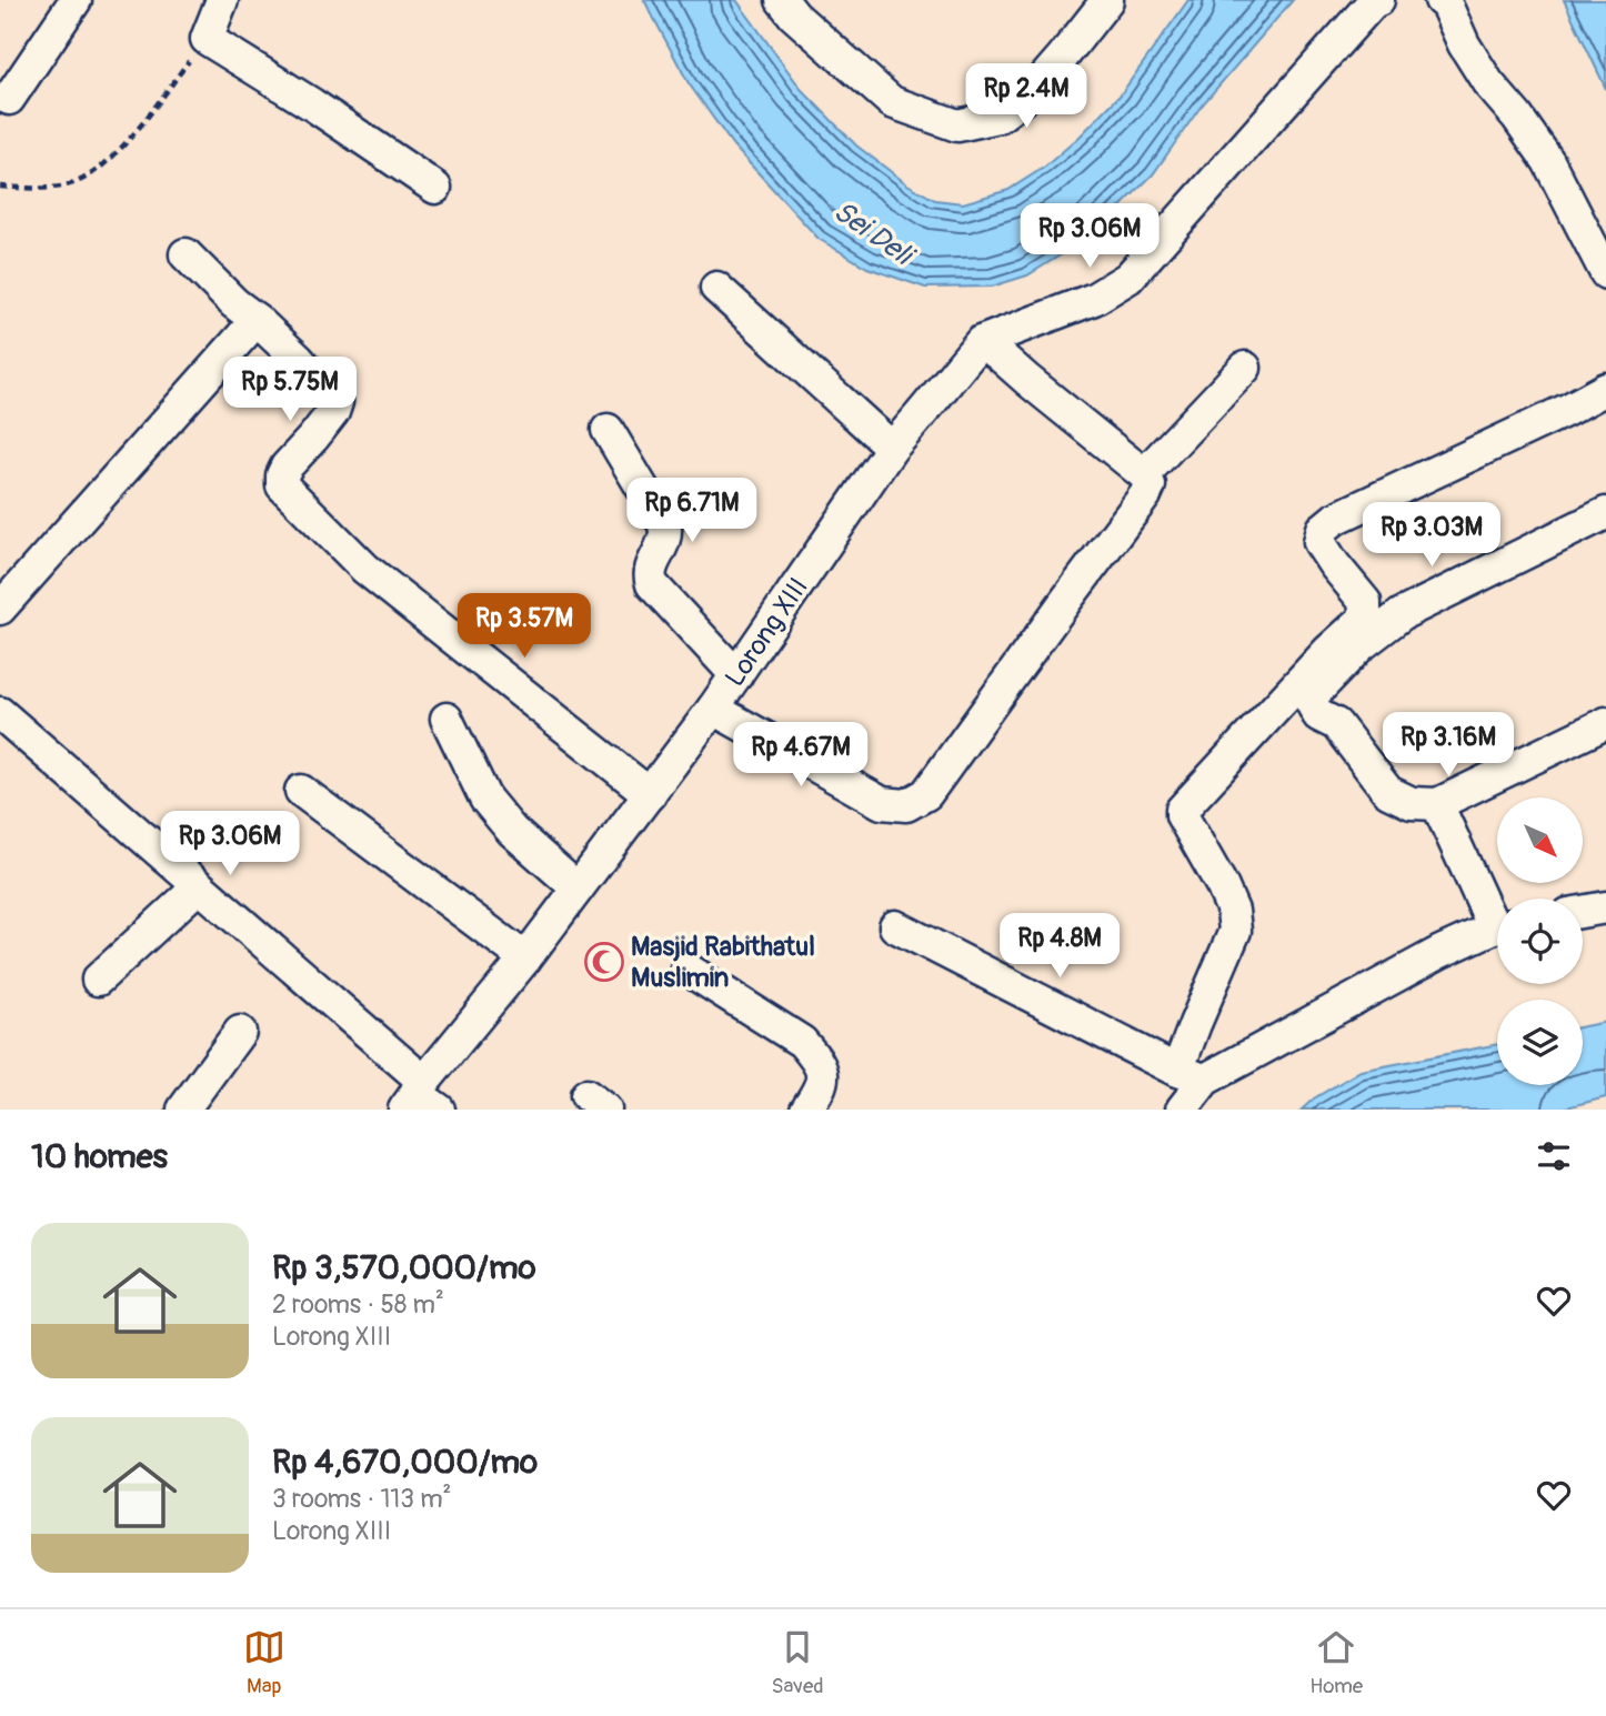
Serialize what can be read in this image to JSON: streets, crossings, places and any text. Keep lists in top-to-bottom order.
{
  "streets": {
    "street": ["Lorong XIII"]
  },
  "water": ["Sei Deli"],
  "places": {
    "mosque": ["Masjid Rabithatul Muslimin"]
  },
  "north": "bottom right",
  "page": {
    "price": [
      "Rp 2.4M",
      "Rp 3.06M",
      "Rp 5.75M",
      "Rp 6.71M",
      "Rp 3.03M",
      "Rp 3.57M",
      "Rp 3.16M",
      "Rp 4.67M",
      "Rp 3.06M",
      "Rp 4.8M"
    ],
    "heading": "10 homes",
    "list": [
      {
        "name": "Rp 3,570,000/mo",
        "note": "2 rooms · 58 m² · Lorong XIII"
      },
      {
        "name": "Rp 4,670,000/mo",
        "note": "3 rooms · 113 m² · Lorong XIII"
      }
    ],
    "tabs": ["Map", "Saved", "Home"]
  }
}
